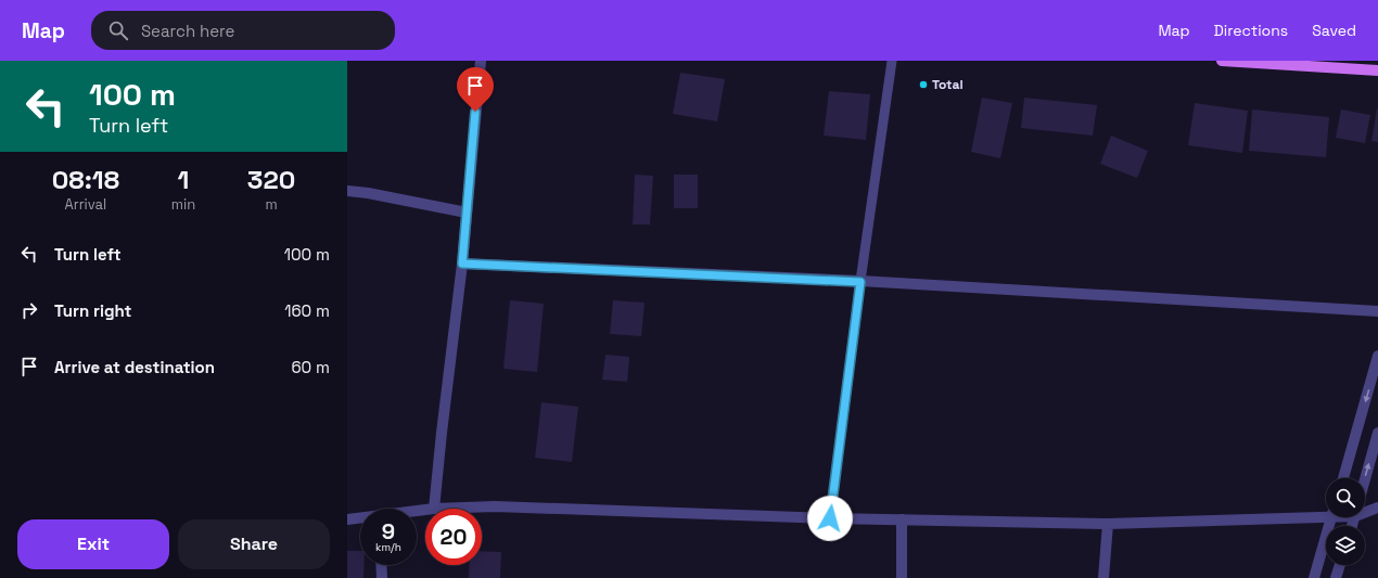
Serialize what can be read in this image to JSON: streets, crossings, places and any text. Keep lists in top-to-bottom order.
{
  "places": ["Total"],
  "page": {
    "header": "Map",
    "search": "Search here",
    "nav": ["Map", "Directions", "Saved"],
    "turn": ["100 m", "Turn left"],
    "eta": [
      "08:18",
      "Arrival",
      "1",
      "min",
      "320",
      "m"
    ],
    "list": [
      {
        "name": "Turn left",
        "value": "100 m"
      },
      {
        "name": "Turn right",
        "value": "160 m"
      },
      {
        "name": "Arrive at destination",
        "value": "60 m"
      }
    ],
    "speed": "9 km/h",
    "limit": "20",
    "buttons": ["Exit", "Share"]
  }
}
